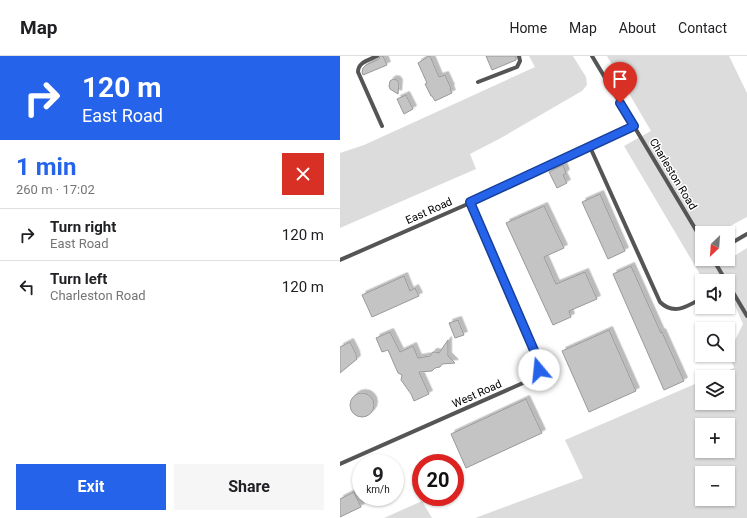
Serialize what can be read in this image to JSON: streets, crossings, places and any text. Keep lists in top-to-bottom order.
{
  "streets": {
    "lane": ["Charleston Road", "East Road", "West Road"]
  },
  "crossings": [
    ["Charleston Road", "East Road"],
    ["East Road", "West Road"]
  ],
  "north": "bottom left",
  "page": {
    "header": "Map",
    "nav": [
      "Home",
      "Map",
      "About",
      "Contact"
    ],
    "turn": ["120 m", "East Road"],
    "heading": ["1 min", "260 m · 17:02"],
    "list": [
      {
        "name": "Turn right",
        "note": "East Road",
        "value": "120 m"
      },
      {
        "name": "Turn left",
        "note": "Charleston Road",
        "value": "120 m"
      }
    ],
    "map_buttons": ["+", "−"],
    "speed": "9 km/h",
    "limit": "20",
    "buttons": ["Exit", "Share"]
  }
}
